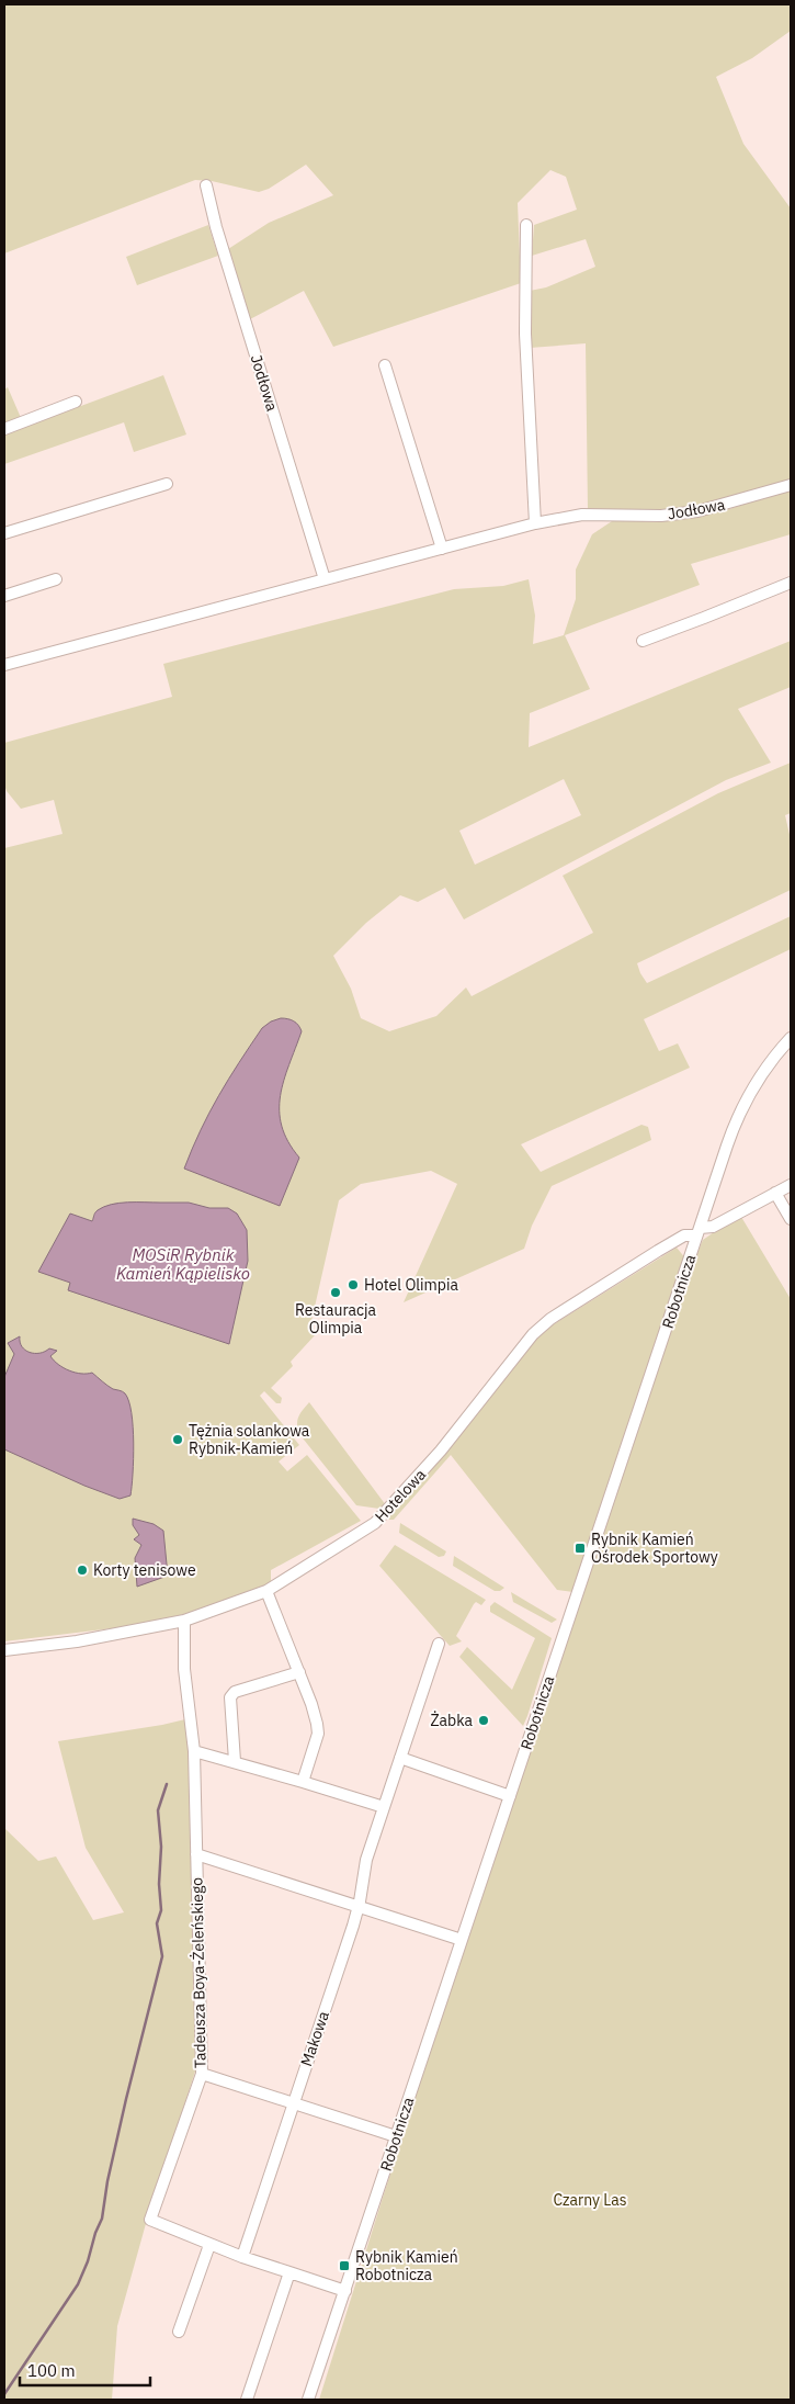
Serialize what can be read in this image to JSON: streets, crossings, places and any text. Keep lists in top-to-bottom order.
{
  "streets": {
    "street": [
      "Jodłowa",
      "Robotnicza",
      "Hotelowa",
      "Tadeusza Boya-Żeleńskiego",
      "Makowa"
    ]
  },
  "crossings": [
    ["Robotnicza", "Hotelowa"],
    ["Hotelowa", "Tadeusza Boya-Żeleńskiego"],
    ["Tadeusza Boya-Żeleńskiego", "Makowa"]
  ],
  "water": ["MOSiR Rybnik Kamień Kąpielisko"],
  "parks": ["Czarny Las"],
  "places": {
    "other": [
      "Hotel Olimpia",
      "Restauracja Olimpia",
      "Tężnia solankowa Rybnik-Kamień",
      "Korty tenisowe",
      "Żabka"
    ],
    "transit": ["Rybnik Kamień Ośrodek Sportowy", "Rybnik Kamień Robotnicza"]
  },
  "scale_bar": "100 m"
}
